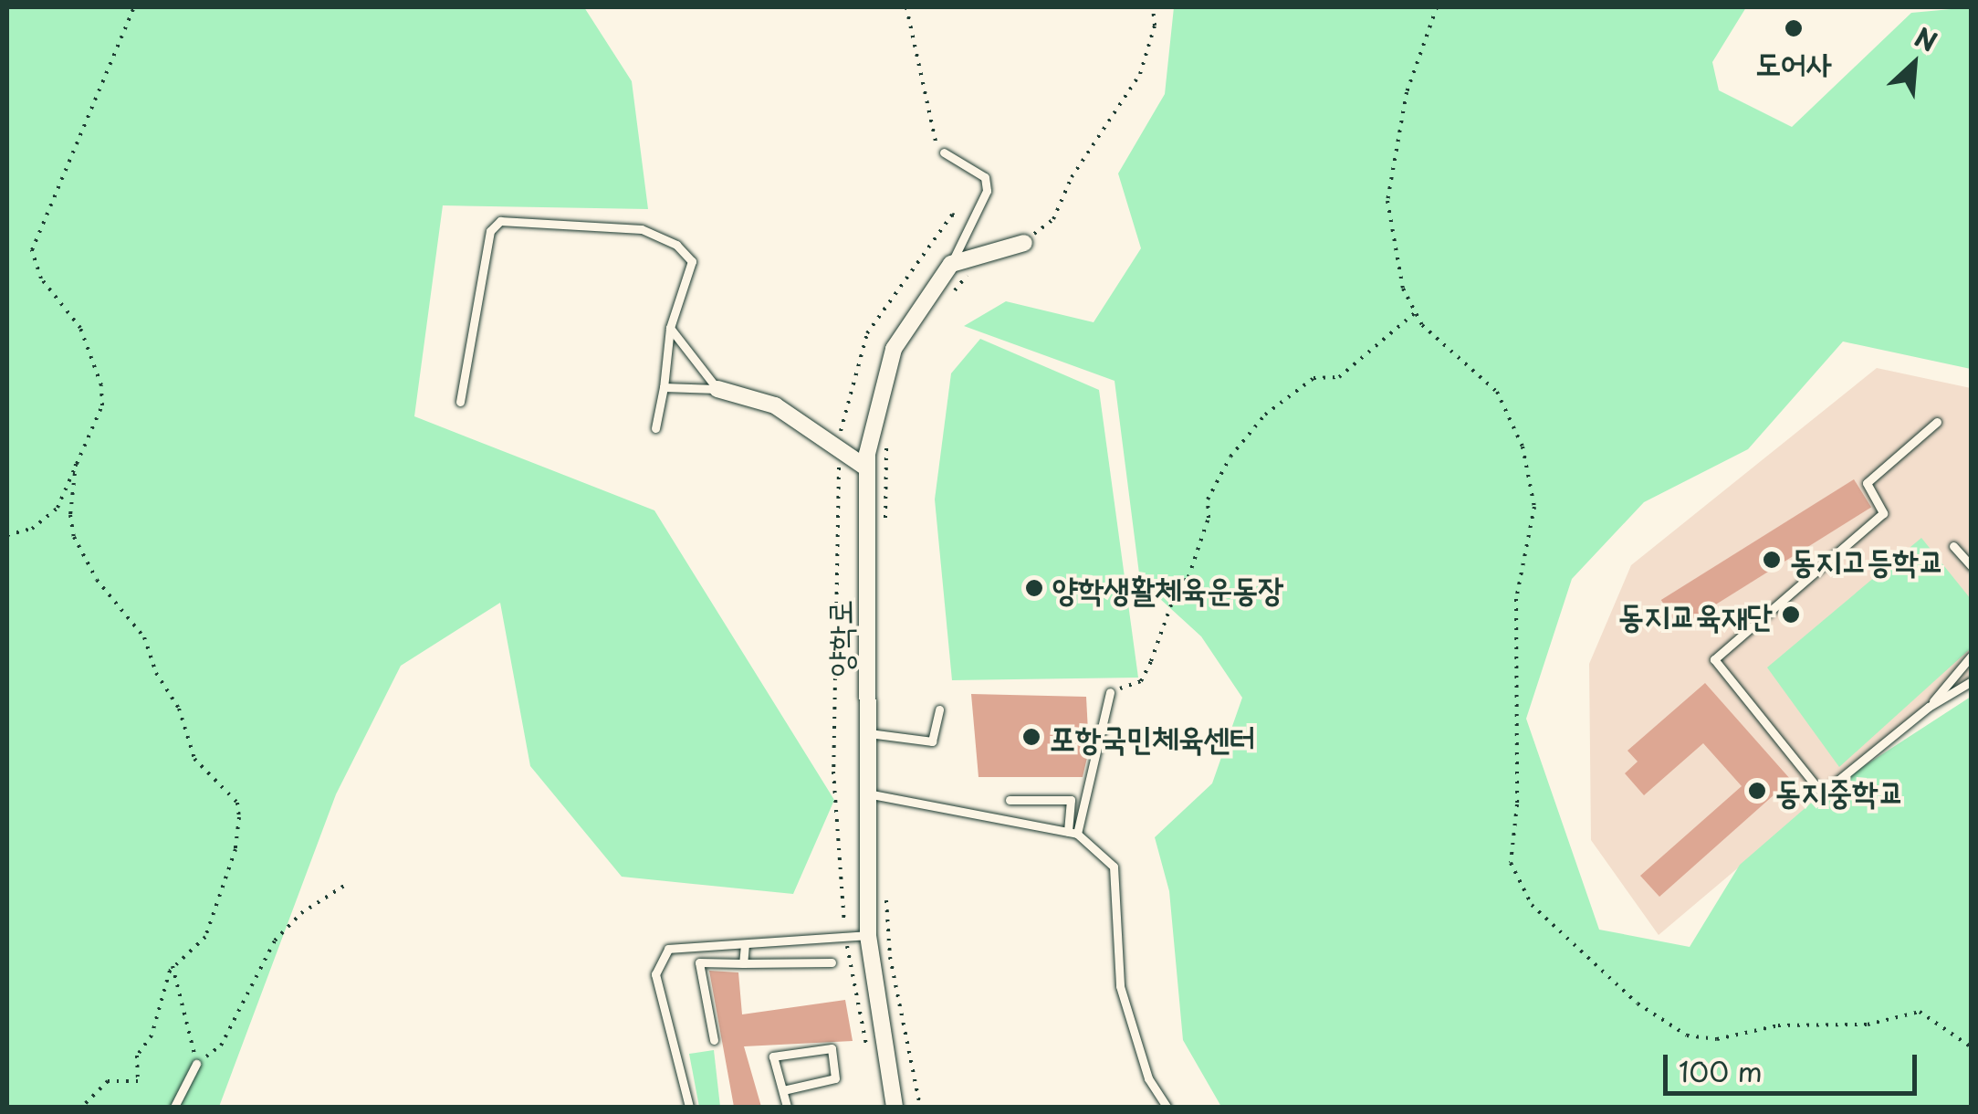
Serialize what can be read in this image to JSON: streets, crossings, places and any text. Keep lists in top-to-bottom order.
{
  "streets": {
    "street": ["양학로"]
  },
  "places": [
    "도어사",
    "동지고등학교",
    "양학생활체육운동장",
    "동지교육재단",
    "포항국민체육센터",
    "동지중학교"
  ],
  "scale_bar": "100 m",
  "north": "top right"
}
